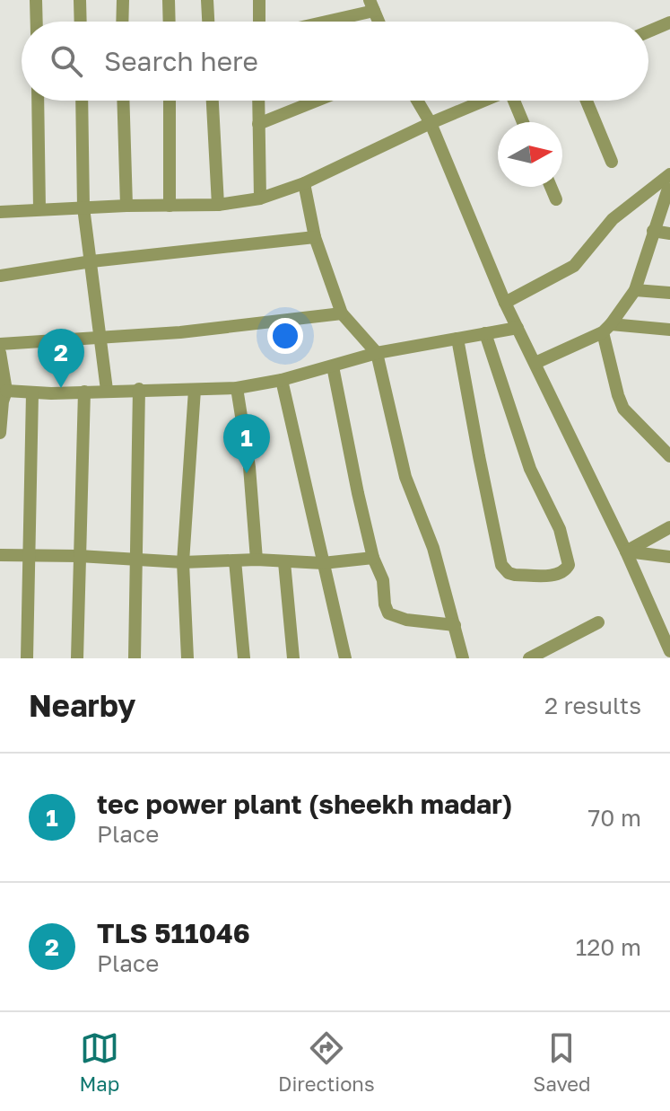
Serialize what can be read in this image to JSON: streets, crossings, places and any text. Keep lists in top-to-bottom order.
{
  "north": "right",
  "page": {
    "search": "Search here",
    "pins": ["2", "1"],
    "heading": ["Nearby", "2 results"],
    "list": [
      {
        "mark": "1",
        "name": "tec power plant (sheekh madar)",
        "note": "Place",
        "value": "70 m"
      },
      {
        "mark": "2",
        "name": "TLS 511046",
        "note": "Place",
        "value": "120 m"
      }
    ],
    "nav": ["Map", "Directions", "Saved"]
  }
}
